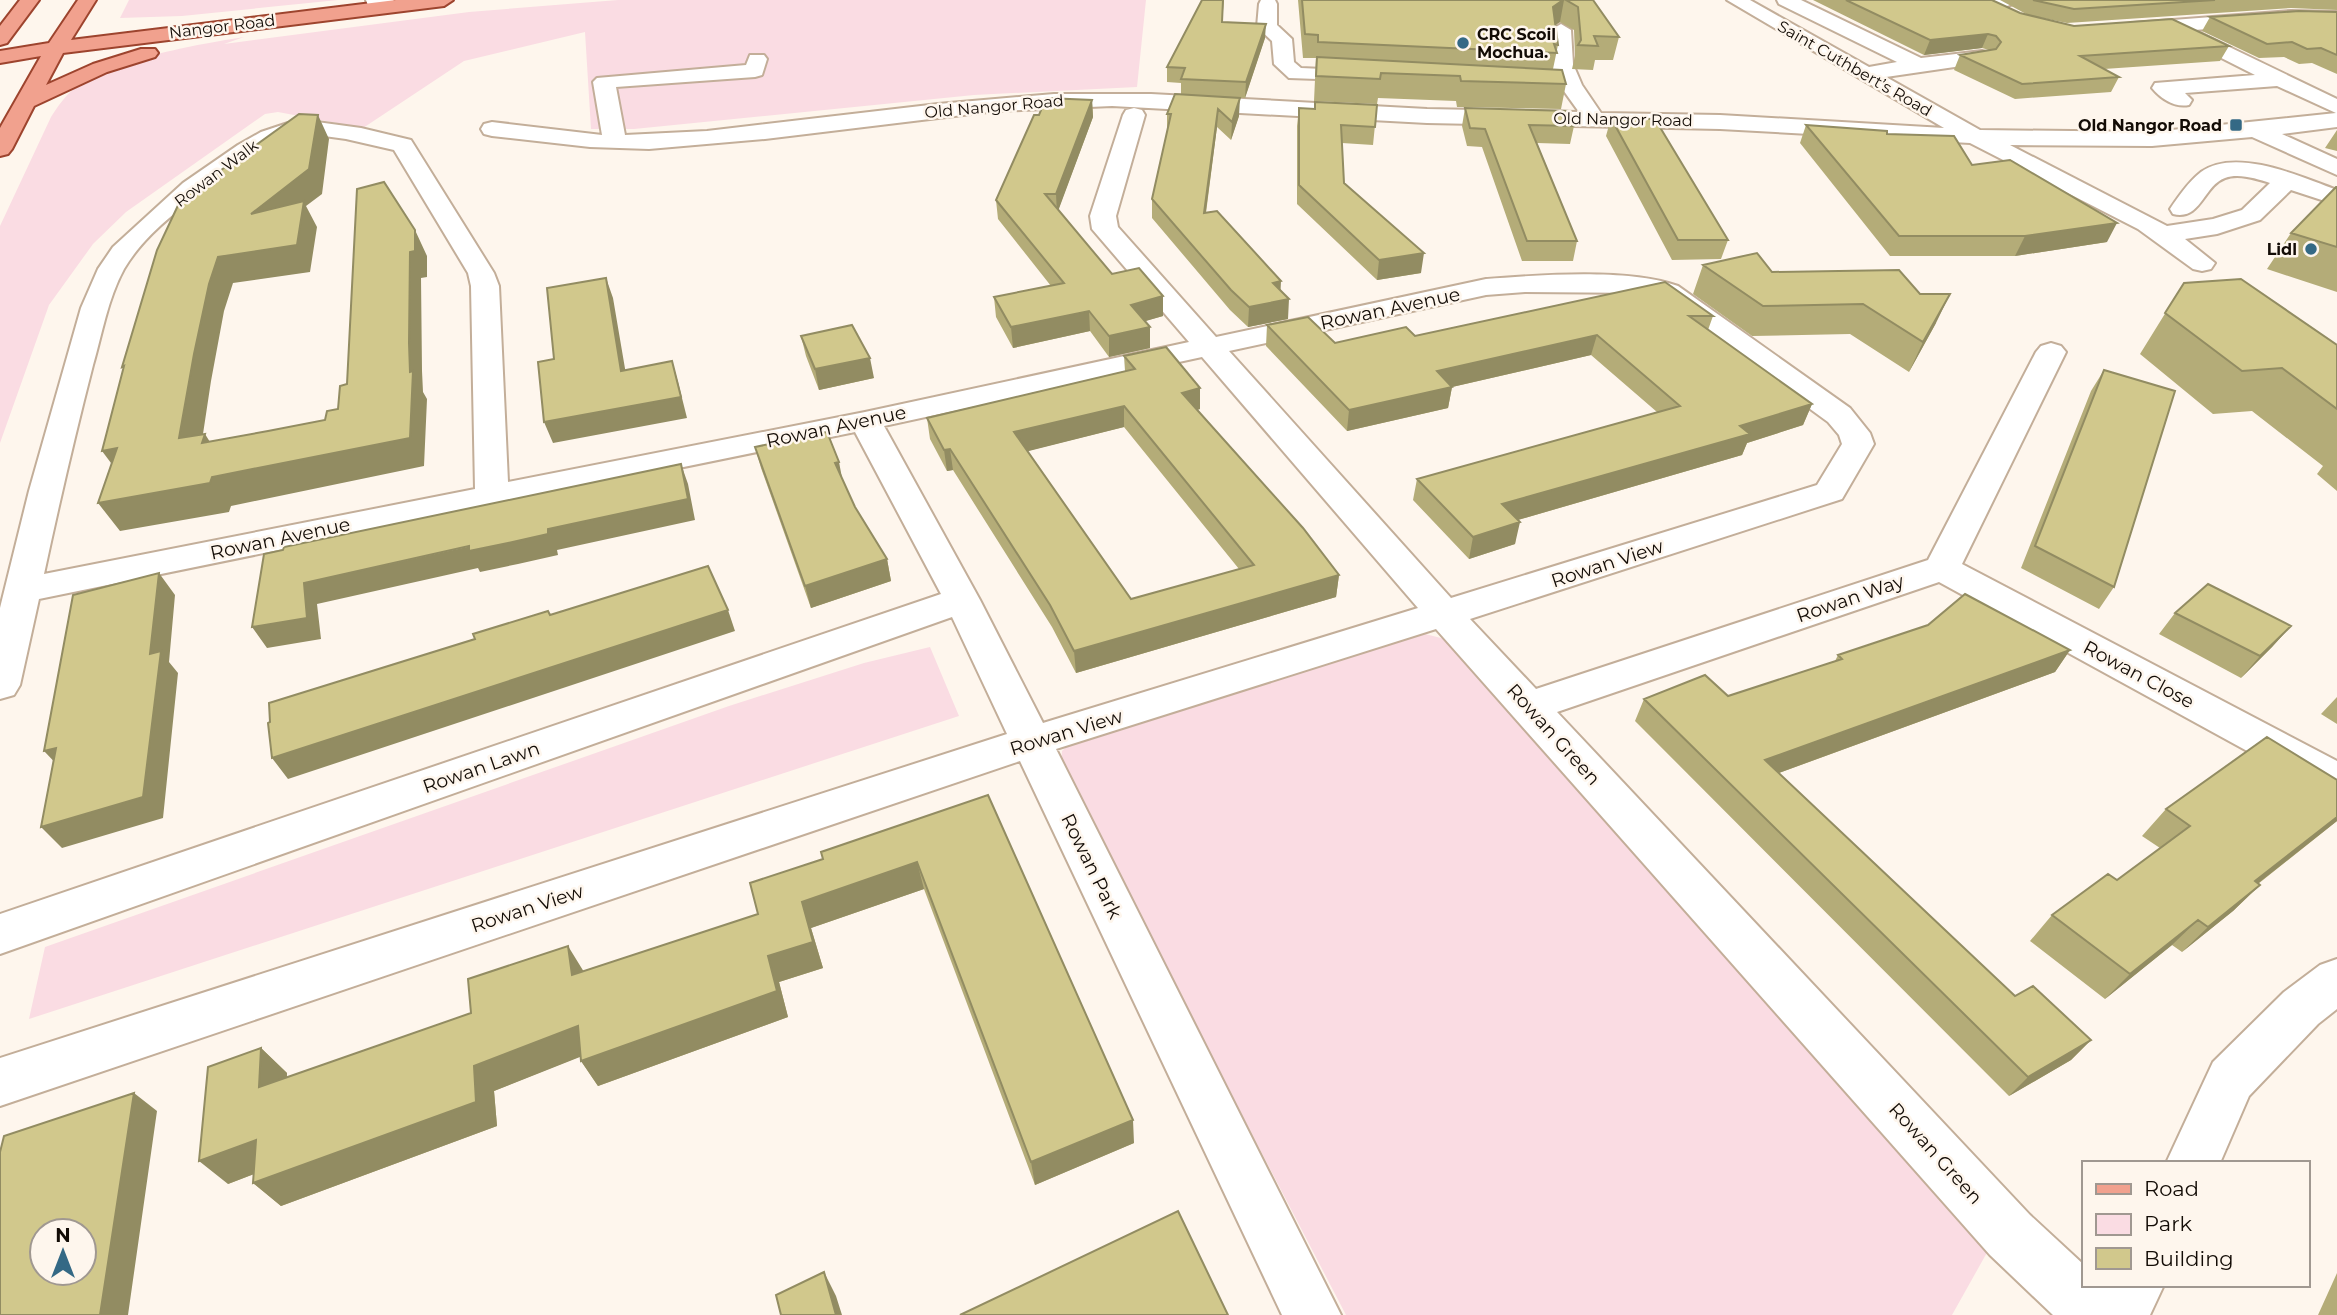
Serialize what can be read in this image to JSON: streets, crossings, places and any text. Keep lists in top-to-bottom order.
{
  "streets": {
    "main road": ["Nangor Road"],
    "street": [
      "Saint Cuthbert’s Road",
      "Old Nangor Road",
      "Rowan Walk",
      "Rowan Avenue",
      "Rowan View",
      "Rowan Way",
      "Rowan Close",
      "Rowan Green",
      "Rowan Lawn",
      "Rowan Park"
    ]
  },
  "crossings": [
    ["Saint Cuthbert’s Road", "Old Nangor Road"],
    ["Rowan Walk", "Rowan Avenue"],
    ["Rowan Avenue", "Rowan View"],
    ["Rowan Avenue", "Rowan Green"],
    ["Rowan Avenue", "Rowan Park"],
    ["Rowan View", "Rowan Green"],
    ["Rowan View", "Rowan Park"],
    ["Rowan Way", "Rowan Close"],
    ["Rowan Way", "Rowan Green"],
    ["Rowan Lawn", "Rowan Park"]
  ],
  "places": {
    "other": ["CRC Scoil Mochua.", "Lidl"],
    "transit": ["Old Nangor Road"]
  },
  "legend": ["Road", "Park", "Building"],
  "north": "top"
}
